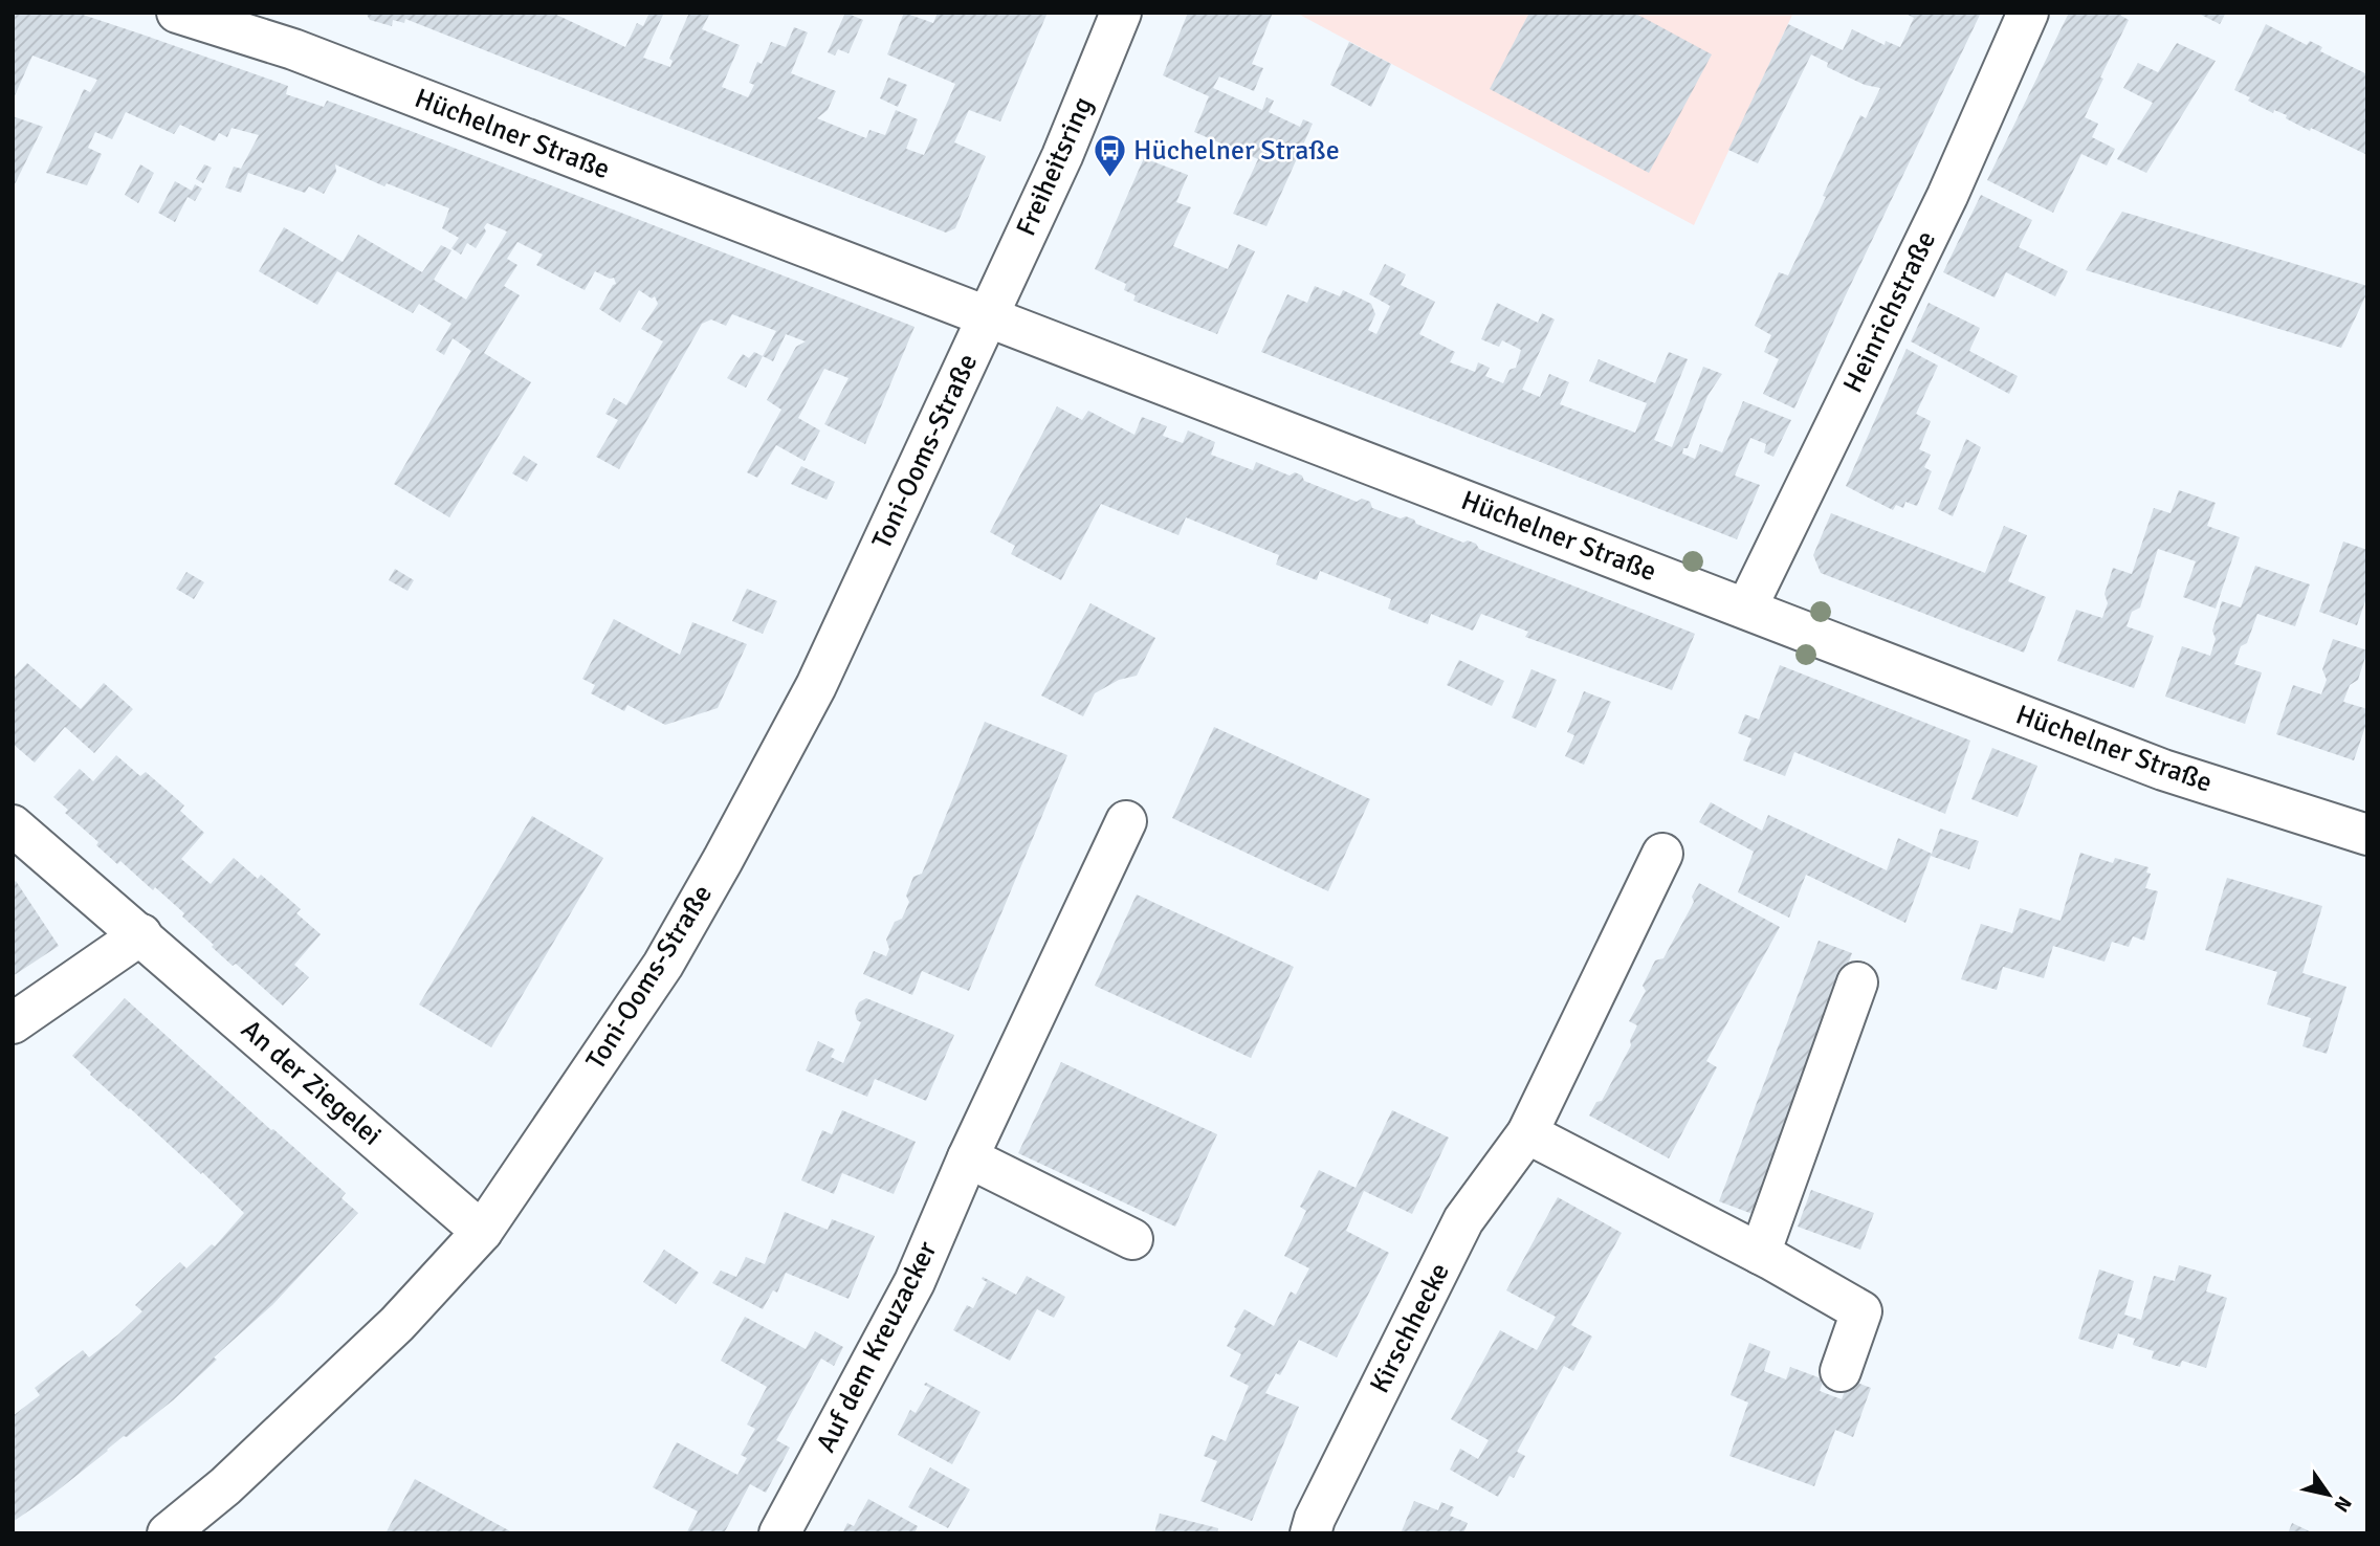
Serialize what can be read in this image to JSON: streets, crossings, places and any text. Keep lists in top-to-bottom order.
{
  "streets": {
    "street": [
      "Hüchelner Straße",
      "Freiheitsring",
      "Heinrichstraße",
      "Toni-Ooms-Straße",
      "An der Ziegelei",
      "Kirschhecke",
      "Auf dem Kreuzacker"
    ]
  },
  "crossings": [
    ["Hüchelner Straße", "Freiheitsring"],
    ["Hüchelner Straße", "Heinrichstraße"],
    ["Hüchelner Straße", "Toni-Ooms-Straße"],
    ["Freiheitsring", "Toni-Ooms-Straße"],
    ["Toni-Ooms-Straße", "An der Ziegelei"]
  ],
  "places": {
    "bus stop": ["Hüchelner Straße"]
  },
  "north": "bottom right"
}
